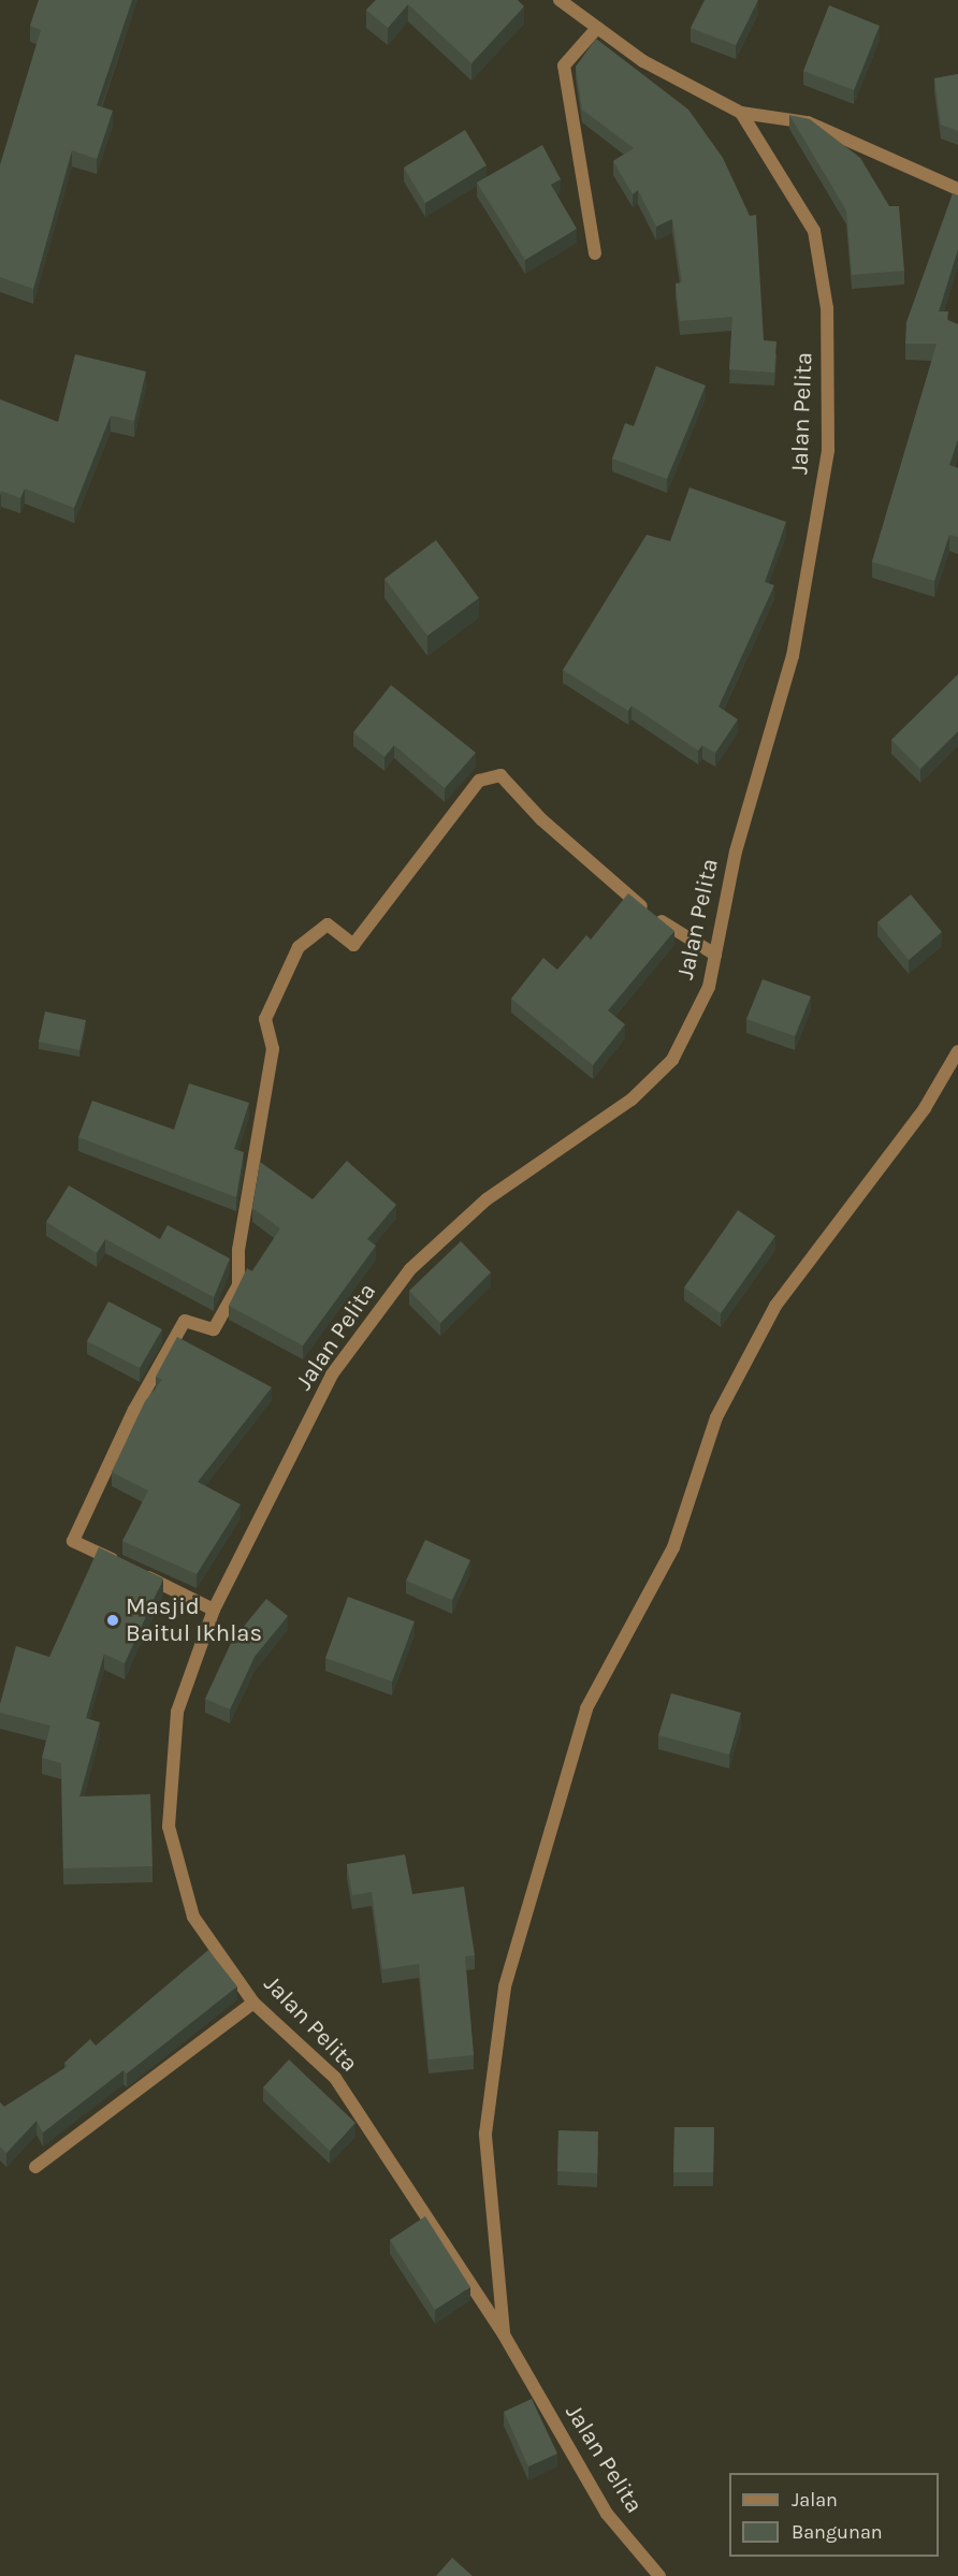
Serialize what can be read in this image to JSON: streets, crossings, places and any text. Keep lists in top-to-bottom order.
{
  "streets": {
    "street": ["Jalan Pelita"]
  },
  "places": ["Masjid Baitul Ikhlas"],
  "legend": ["Jalan", "Bangunan"]
}
